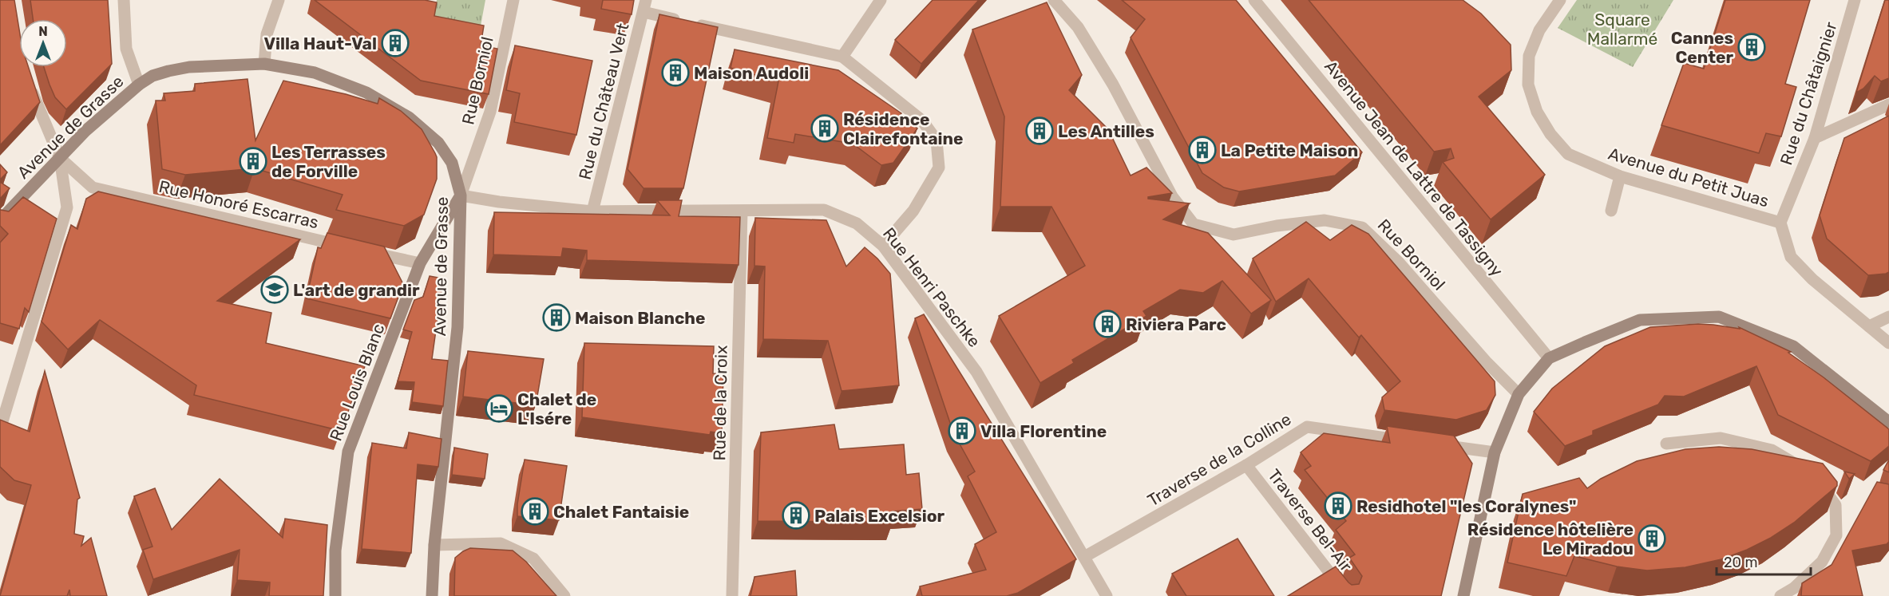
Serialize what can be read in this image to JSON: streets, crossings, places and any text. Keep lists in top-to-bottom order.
{
  "streets": {
    "street": [
      "Rue Borniol",
      "Rue du Châtaignier",
      "Rue du Château Vert",
      "Avenue de Grasse",
      "Avenue Jean de Lattre de Tassigny",
      "Avenue du Petit Juas",
      "Rue Honoré Escarras",
      "Rue Henri Paschke",
      "Rue Louis Blanc",
      "Rue de la Croix",
      "Traverse de la Colline",
      "Traverse Bel-Air"
    ]
  },
  "crossings": [
    ["Rue Borniol", "Avenue de Grasse"],
    ["Rue Borniol", "Rue Henri Paschke"],
    ["Rue Borniol", "Rue Louis Blanc"],
    ["Rue du Châtaignier", "Avenue du Petit Juas"],
    ["Rue du Château Vert", "Rue Henri Paschke"],
    ["Avenue de Grasse", "Rue Honoré Escarras"],
    ["Avenue de Grasse", "Rue Henri Paschke"],
    ["Avenue de Grasse", "Rue Louis Blanc"],
    ["Rue Henri Paschke", "Rue Louis Blanc"],
    ["Rue Henri Paschke", "Rue de la Croix"],
    ["Rue Henri Paschke", "Traverse de la Colline"],
    ["Traverse de la Colline", "Traverse Bel-Air"]
  ],
  "parks": ["Square Mallarmé"],
  "places": {
    "building": [
      "Villa Haut-Val",
      "Cannes Center",
      "Maison Audoli",
      "Résidence Clairefontaine",
      "Les Antilles",
      "La Petite Maison",
      "Les Terrasses de Forville",
      "Maison Blanche",
      "Riviera Parc",
      "Villa Florentine",
      "Residhotel \"les Coralynes\"",
      "Chalet Fantaisie",
      "Palais Excelsior",
      "Résidence hôtelière Le Miradou"
    ],
    "school or university": ["L'art de grandir"],
    "hotel": ["Chalet de L'Isére"]
  },
  "scale_bar": "20 m",
  "north": "top"
}
